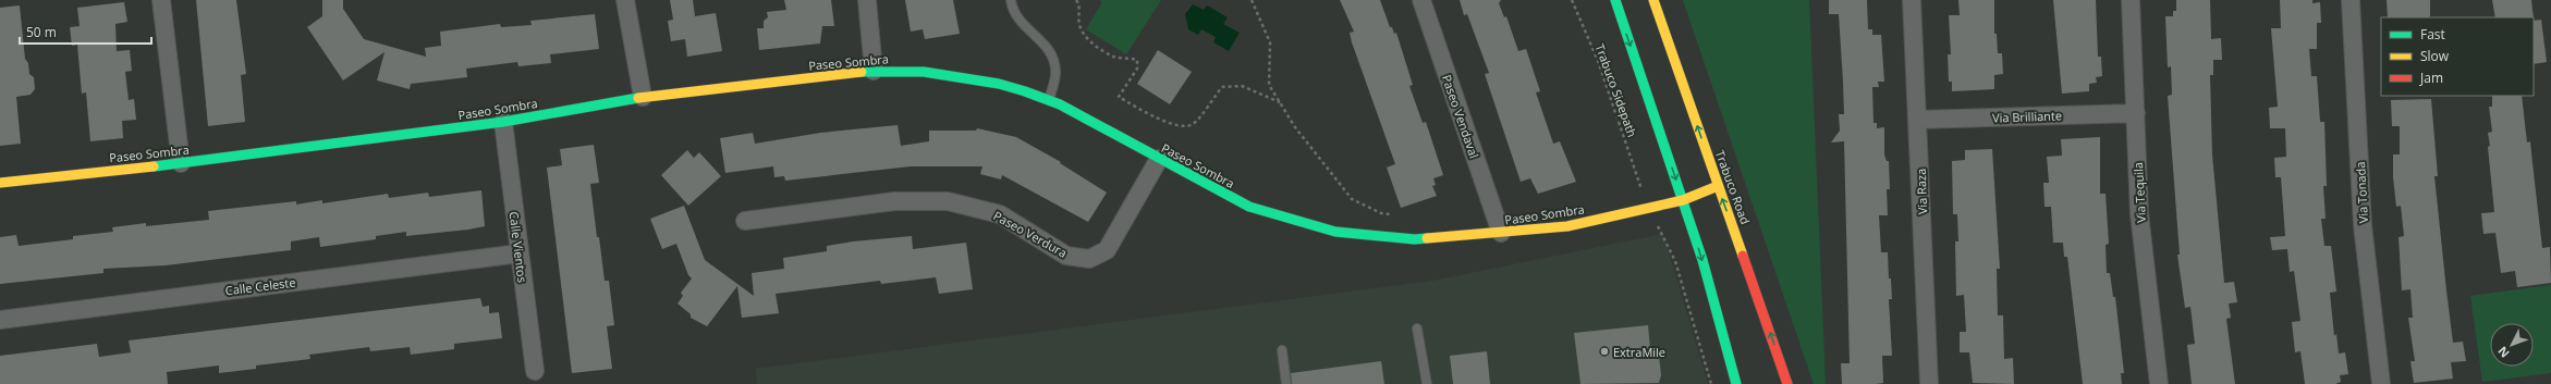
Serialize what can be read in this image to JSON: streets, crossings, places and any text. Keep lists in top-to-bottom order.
{
  "streets": {
    "street": [
      "Paseo Sombra",
      "Paseo Vendaval",
      "Via Brilliante",
      "Trabuco Road",
      "Via Raza",
      "Via Tequila",
      "Via Tonada",
      "Paseo Verdura",
      "Calle Vientos",
      "Calle Celeste"
    ],
    "path": ["Trabuco Sidepath"]
  },
  "crossings": [
    ["Paseo Sombra", "Paseo Vendaval"],
    ["Paseo Sombra", "Trabuco Road"],
    ["Paseo Sombra", "Paseo Verdura"],
    ["Paseo Sombra", "Calle Vientos"],
    ["Via Brilliante", "Via Raza"],
    ["Via Brilliante", "Via Tequila"],
    ["Calle Vientos", "Calle Celeste"]
  ],
  "places": ["ExtraMile"],
  "legend": ["Fast", "Slow", "Jam"],
  "scale_bar": "50 m",
  "north": "bottom left"
}
